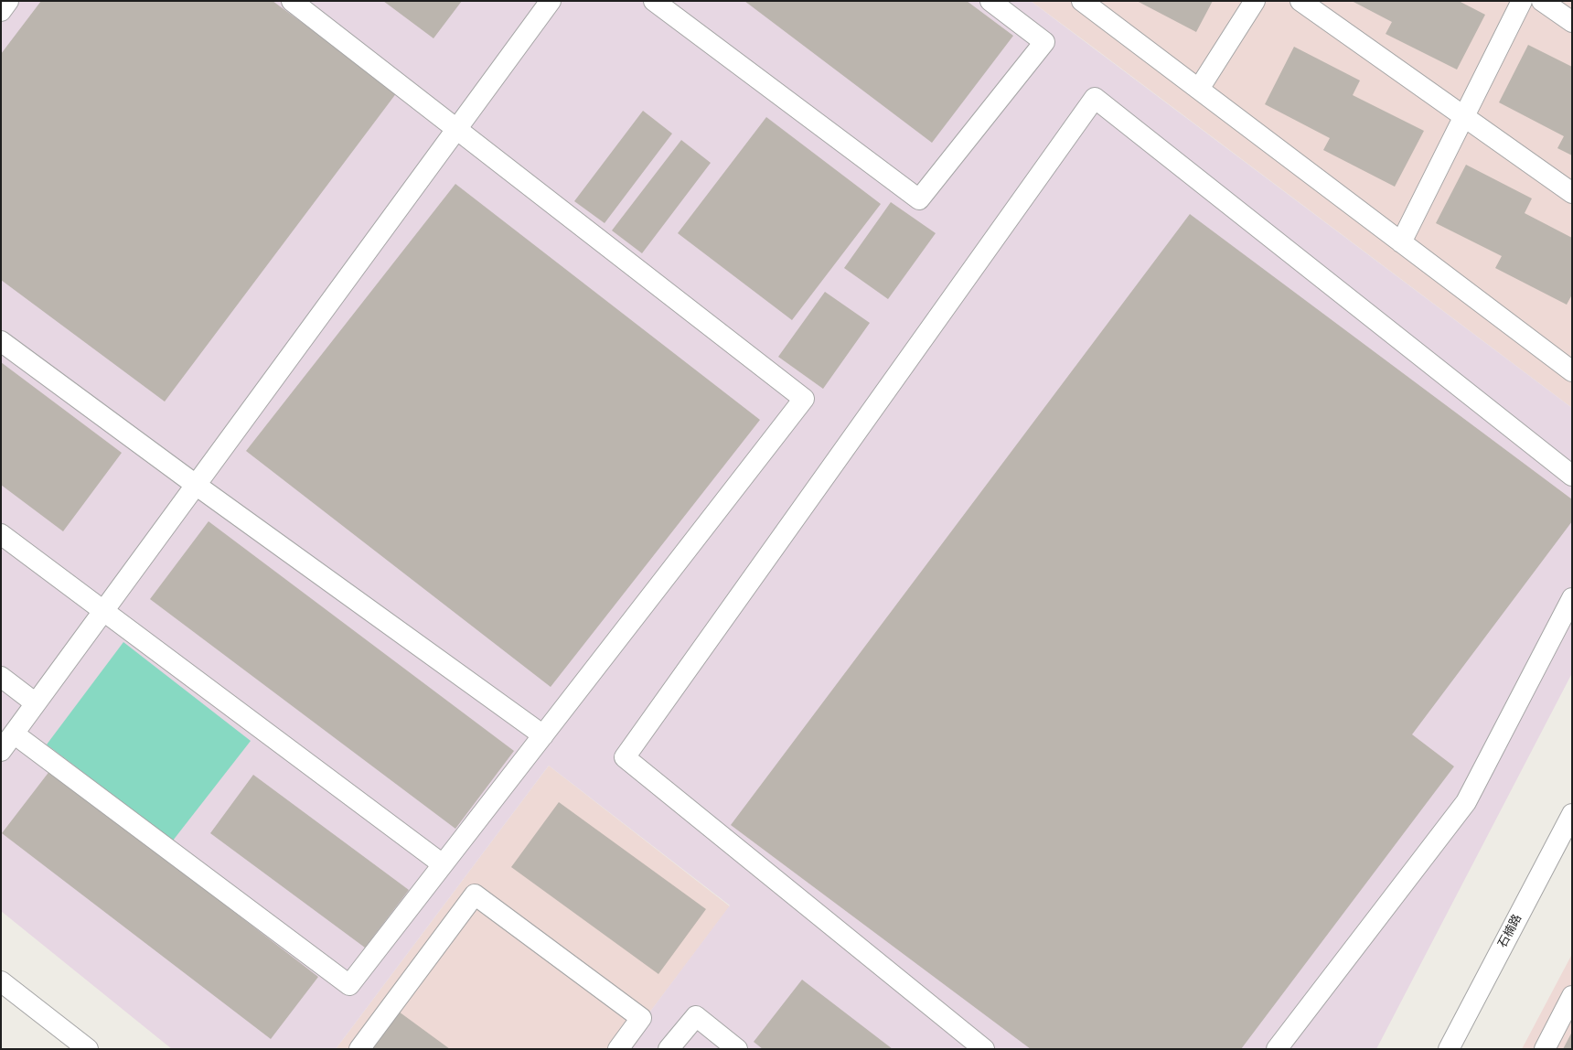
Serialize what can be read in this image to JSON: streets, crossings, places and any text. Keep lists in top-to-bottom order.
{
  "streets": {
    "street": ["石楠路"]
  }
}
